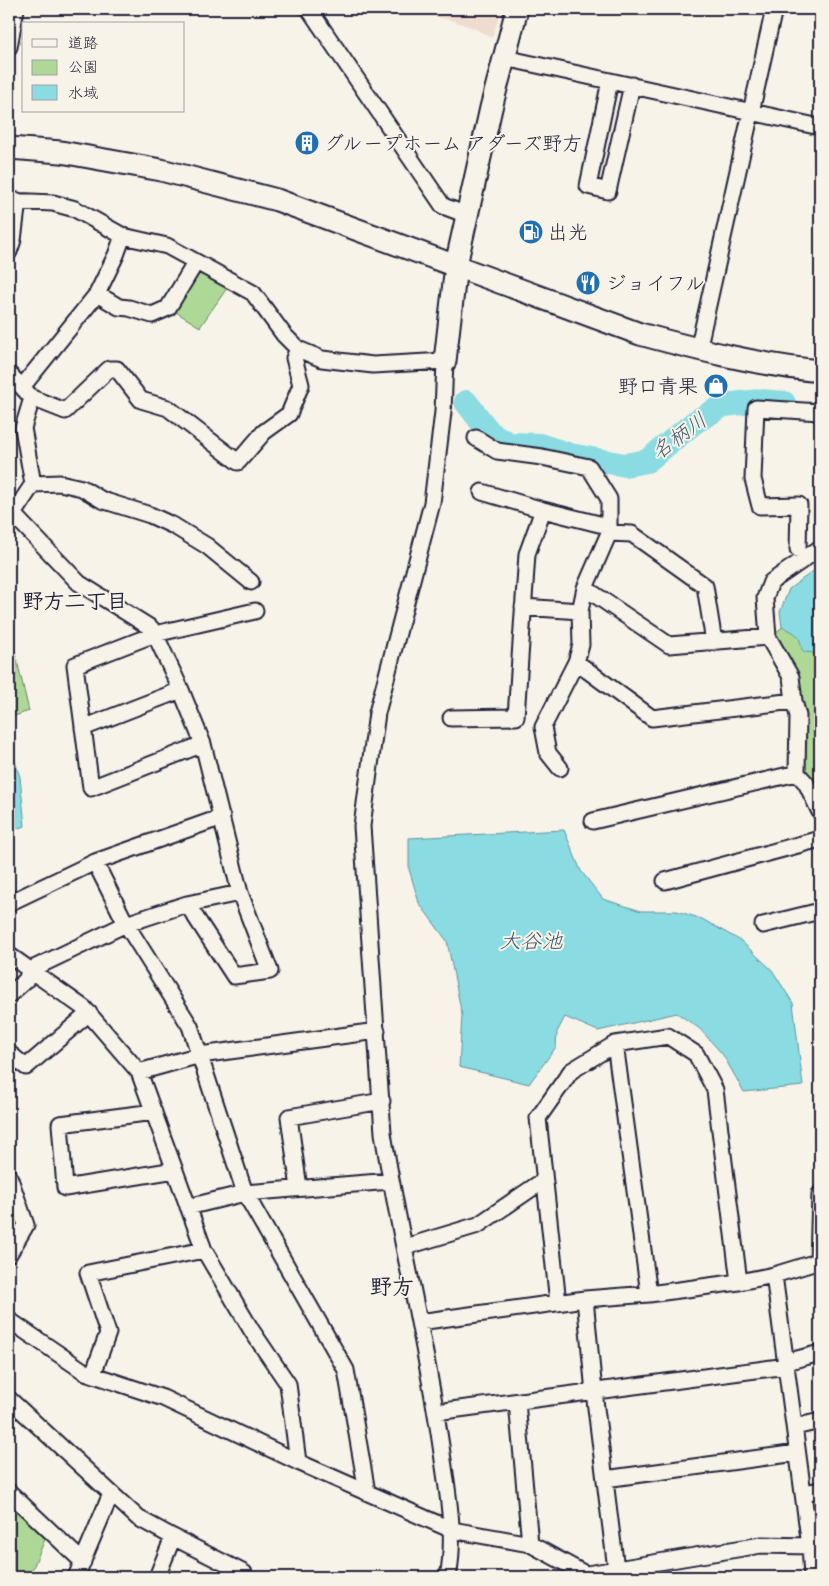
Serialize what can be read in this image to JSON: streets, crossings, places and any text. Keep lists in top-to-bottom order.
{
  "districts": ["野方二丁目", "野方"],
  "water": ["名柄川", "大谷池"],
  "places": {
    "building": ["グループホーム アダーズ野方"],
    "fuel station": ["出光"],
    "restaurant": ["ジョイフル"],
    "shop": ["野口青果"]
  },
  "legend": ["道路", "公園", "水域"]
}
